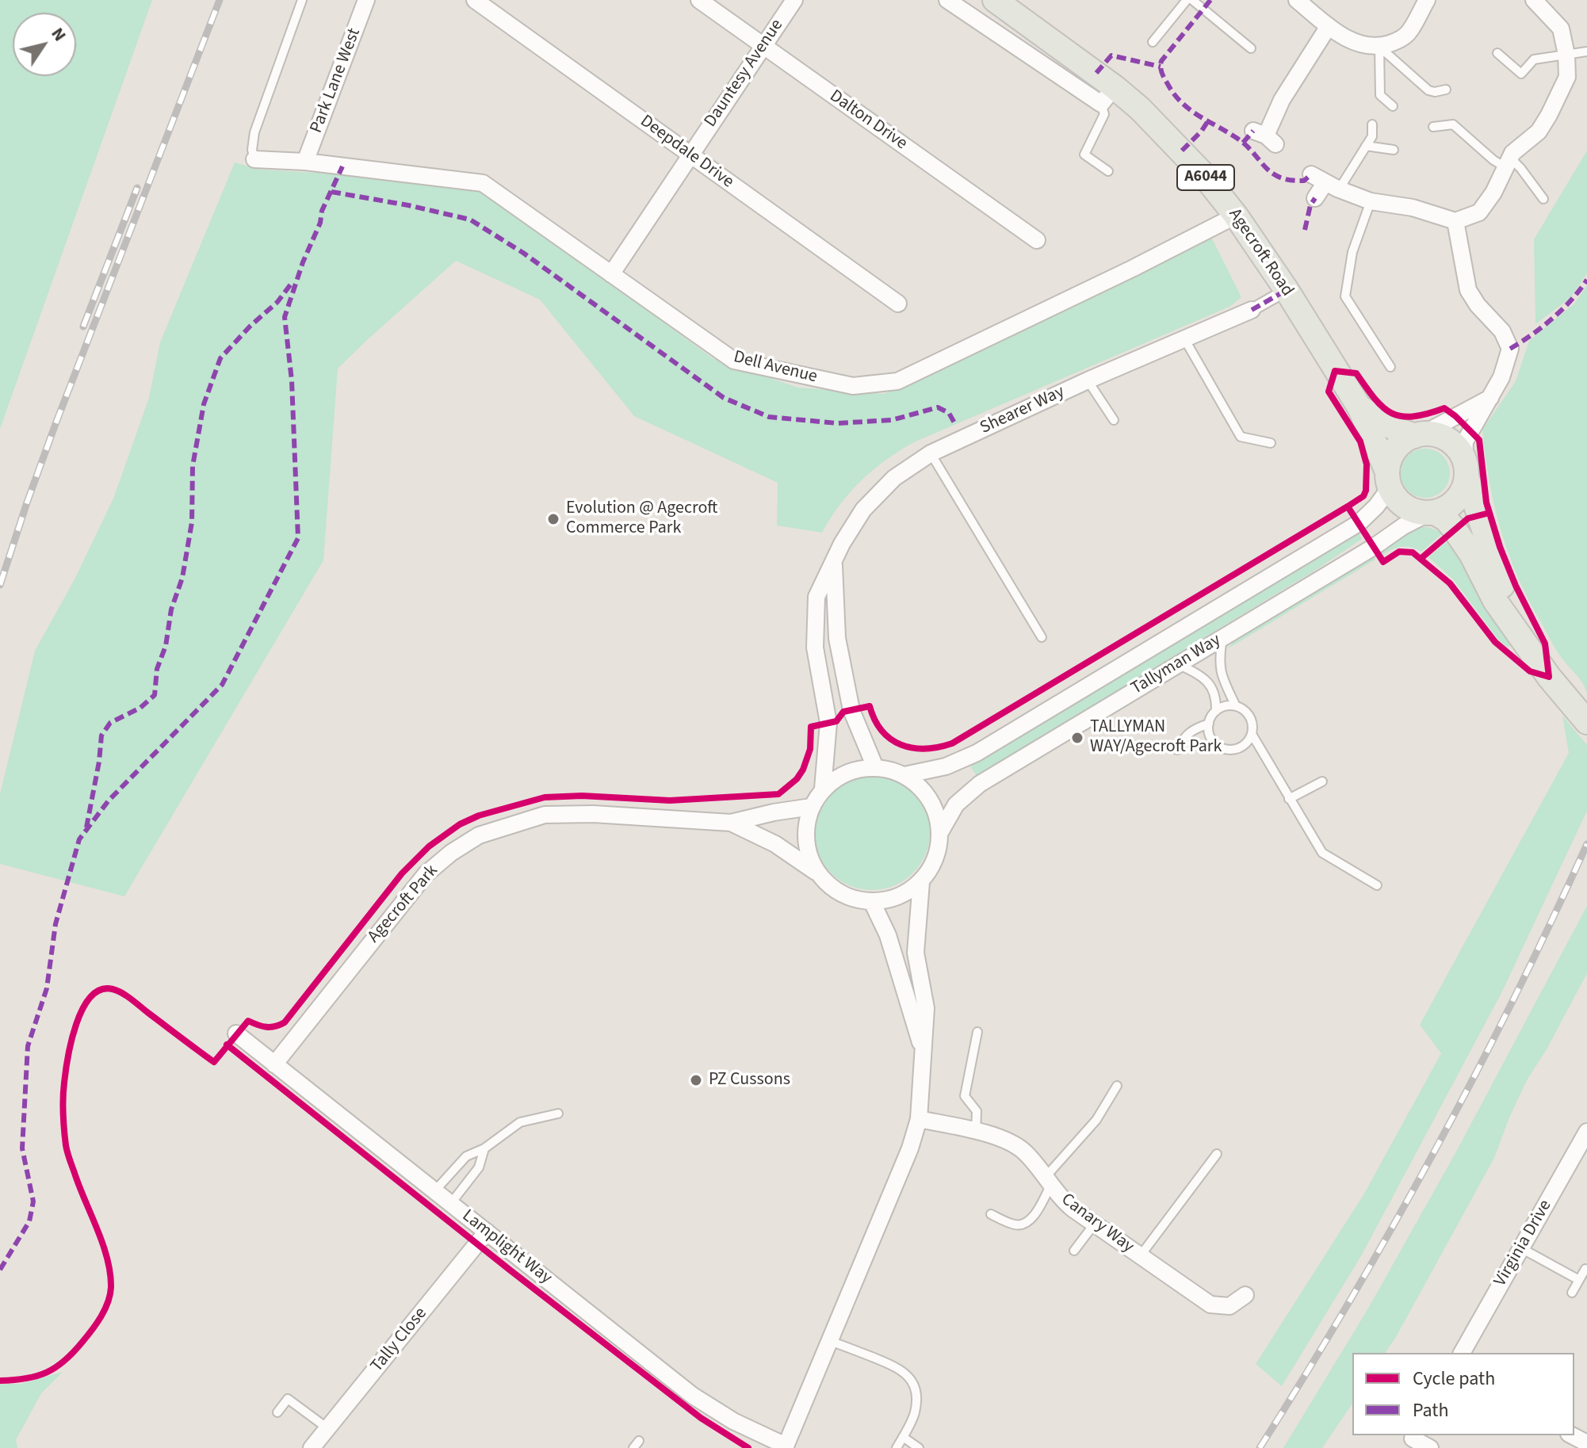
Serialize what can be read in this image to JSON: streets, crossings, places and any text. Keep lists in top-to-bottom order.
{
  "streets": {
    "main road": ["A6044", "Agecroft Road"],
    "street": [
      "Dauntesy Avenue",
      "Park Lane West",
      "Dalton Drive",
      "Deepdale Drive",
      "Dell Avenue",
      "Shearer Way",
      "Tallyman Way",
      "Agecroft Park",
      "Canary Way",
      "Virginia Drive",
      "Lamplight Way",
      "Tally Close"
    ]
  },
  "crossings": [
    ["Dauntesy Avenue", "Dalton Drive"],
    ["Dauntesy Avenue", "Deepdale Drive"],
    ["Dauntesy Avenue", "Dell Avenue"],
    ["Park Lane West", "Dell Avenue"],
    ["Agecroft Road", "Dell Avenue"],
    ["Agecroft Road", "Tallyman Way"],
    ["Shearer Way", "Tallyman Way"],
    ["Shearer Way", "Lamplight Way"],
    ["Tallyman Way", "Lamplight Way"],
    ["Agecroft Park", "Lamplight Way"],
    ["Canary Way", "Lamplight Way"],
    ["Lamplight Way", "Tally Close"]
  ],
  "places": ["Evolution @ Agecroft Commerce Park", "TALLYMAN WAY/Agecroft Park", "PZ Cussons"],
  "legend": ["Cycle path", "Path"],
  "north": "top right"
}
